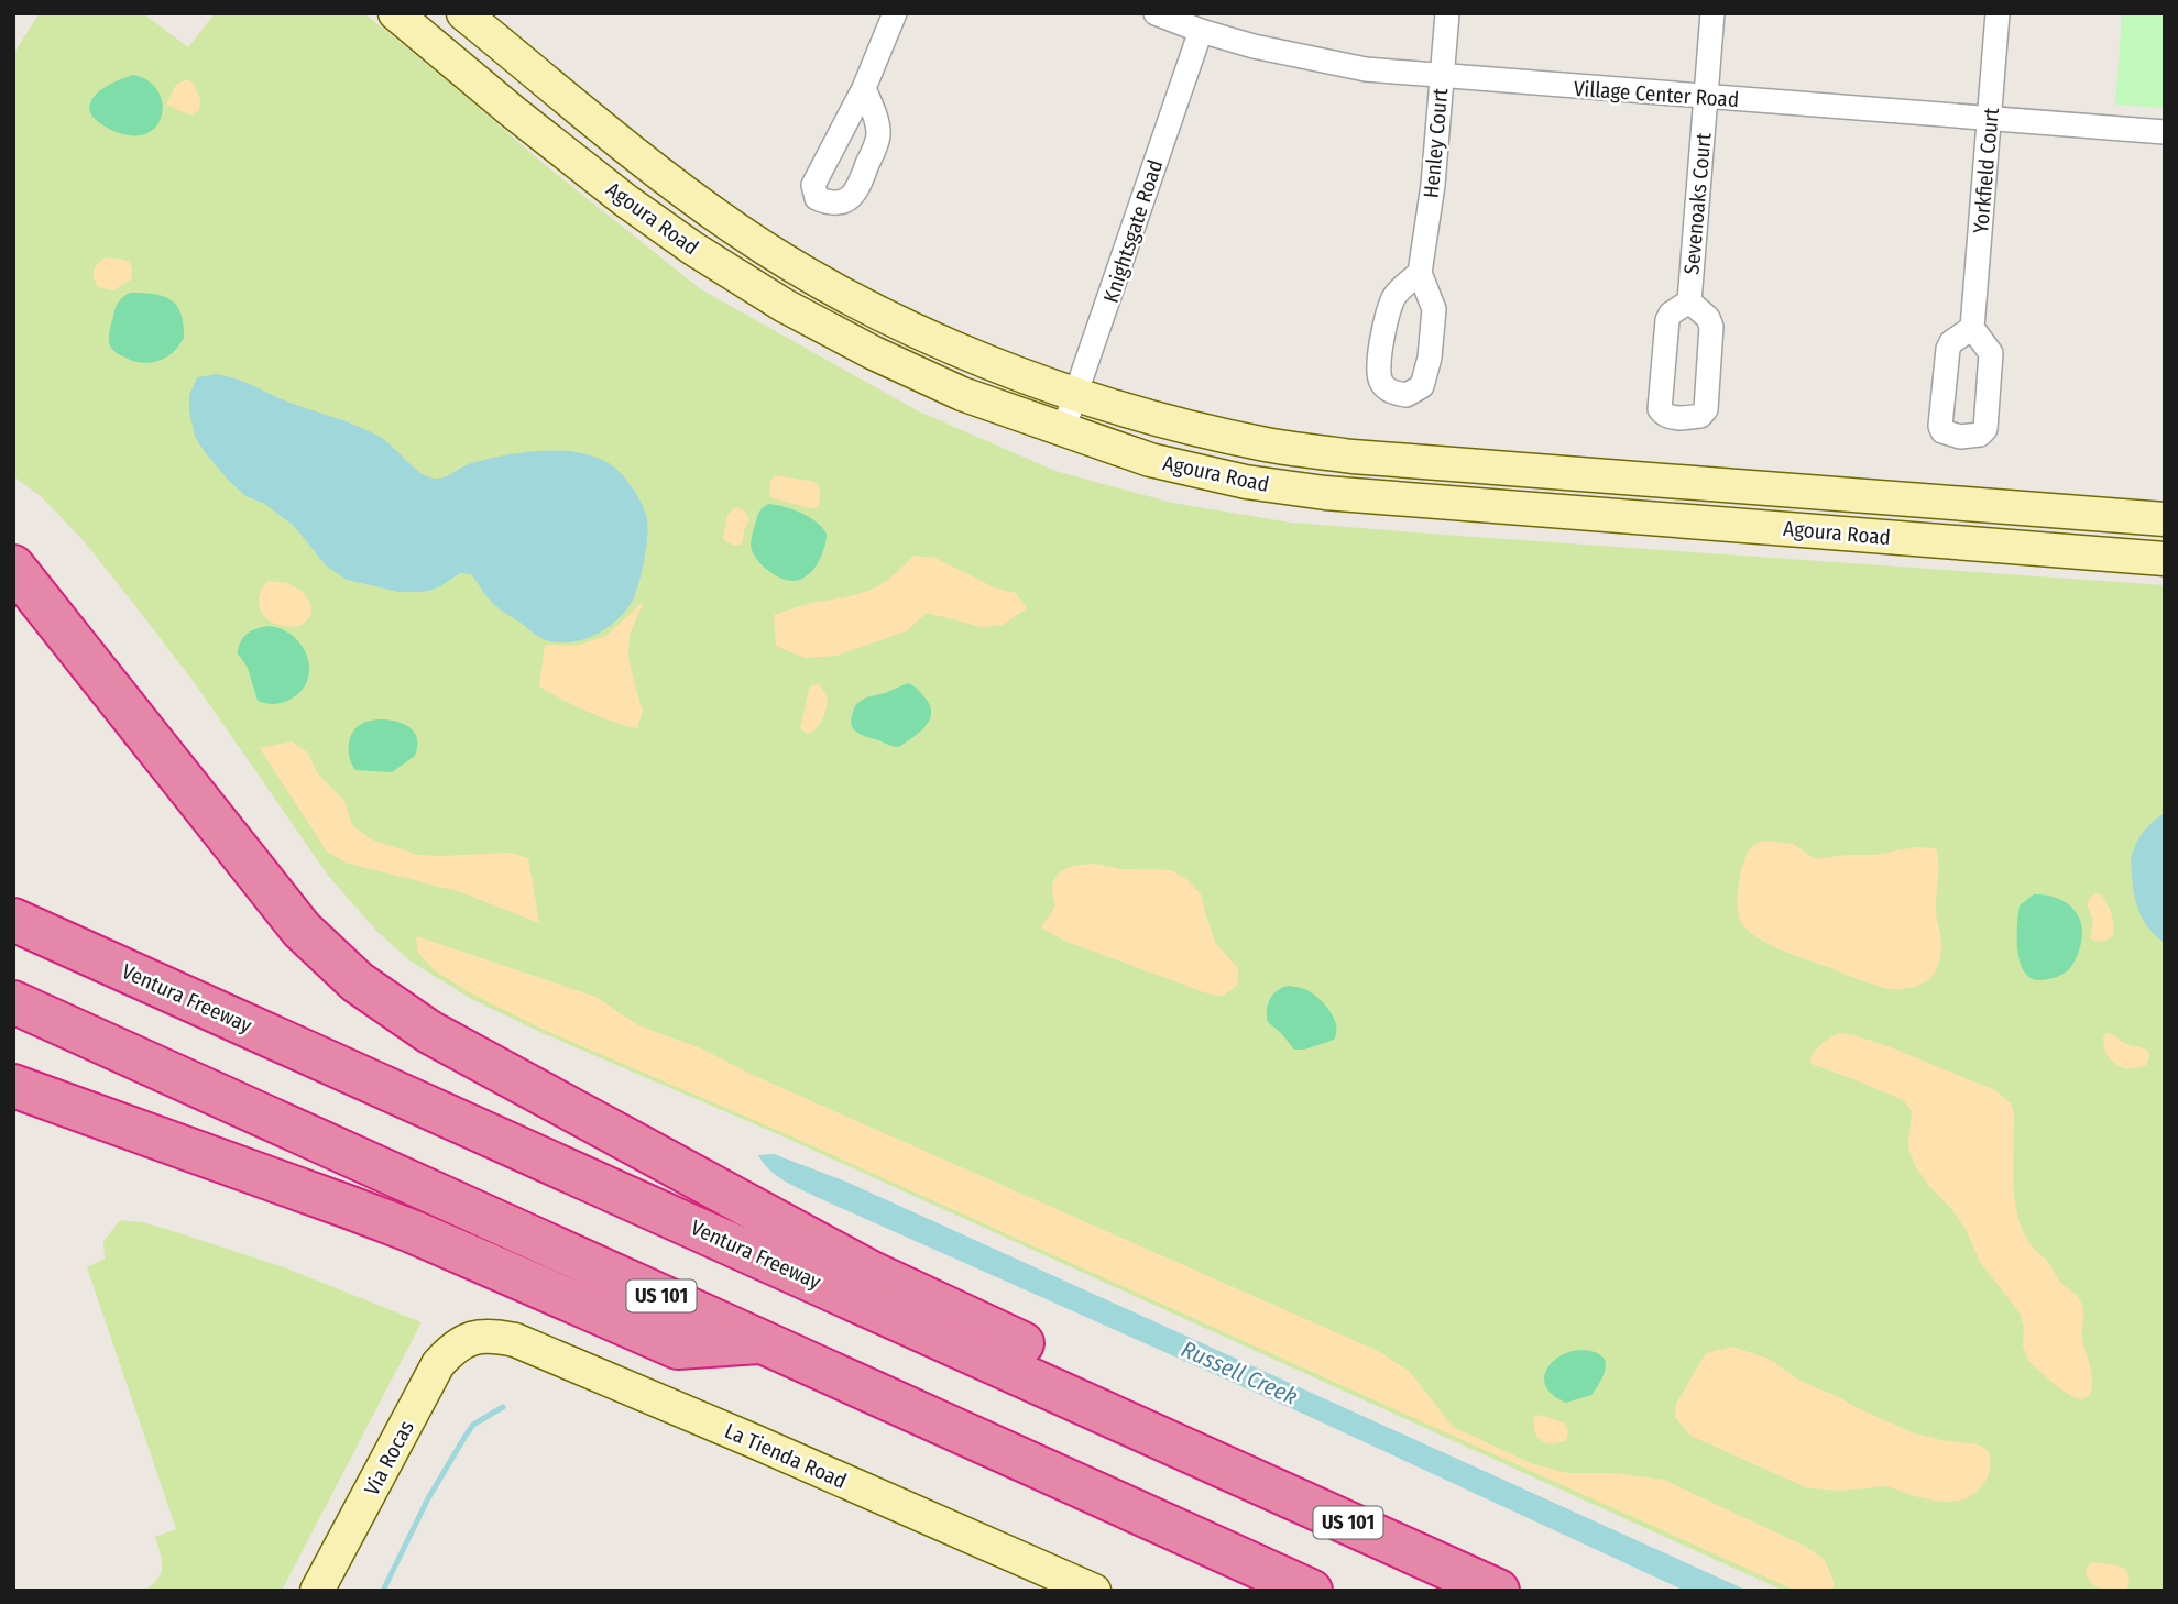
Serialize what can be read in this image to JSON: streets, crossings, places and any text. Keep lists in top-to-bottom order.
{
  "streets": {
    "highway": ["Ventura Freeway", "US 101"],
    "main road": ["Agoura Road", "La Tienda Road", "Via Rocas"],
    "street": [
      "Village Center Road",
      "Henley Court",
      "Yorkfield Court",
      "Sevenoaks Court",
      "Knightsgate Road"
    ]
  },
  "crossings": [
    ["Village Center Road", "Henley Court"],
    ["Village Center Road", "Yorkfield Court"],
    ["Village Center Road", "Sevenoaks Court"],
    ["Village Center Road", "Knightsgate Road"],
    ["Agoura Road", "Knightsgate Road"],
    ["La Tienda Road", "Via Rocas"]
  ],
  "water": ["Russell Creek"]
}
